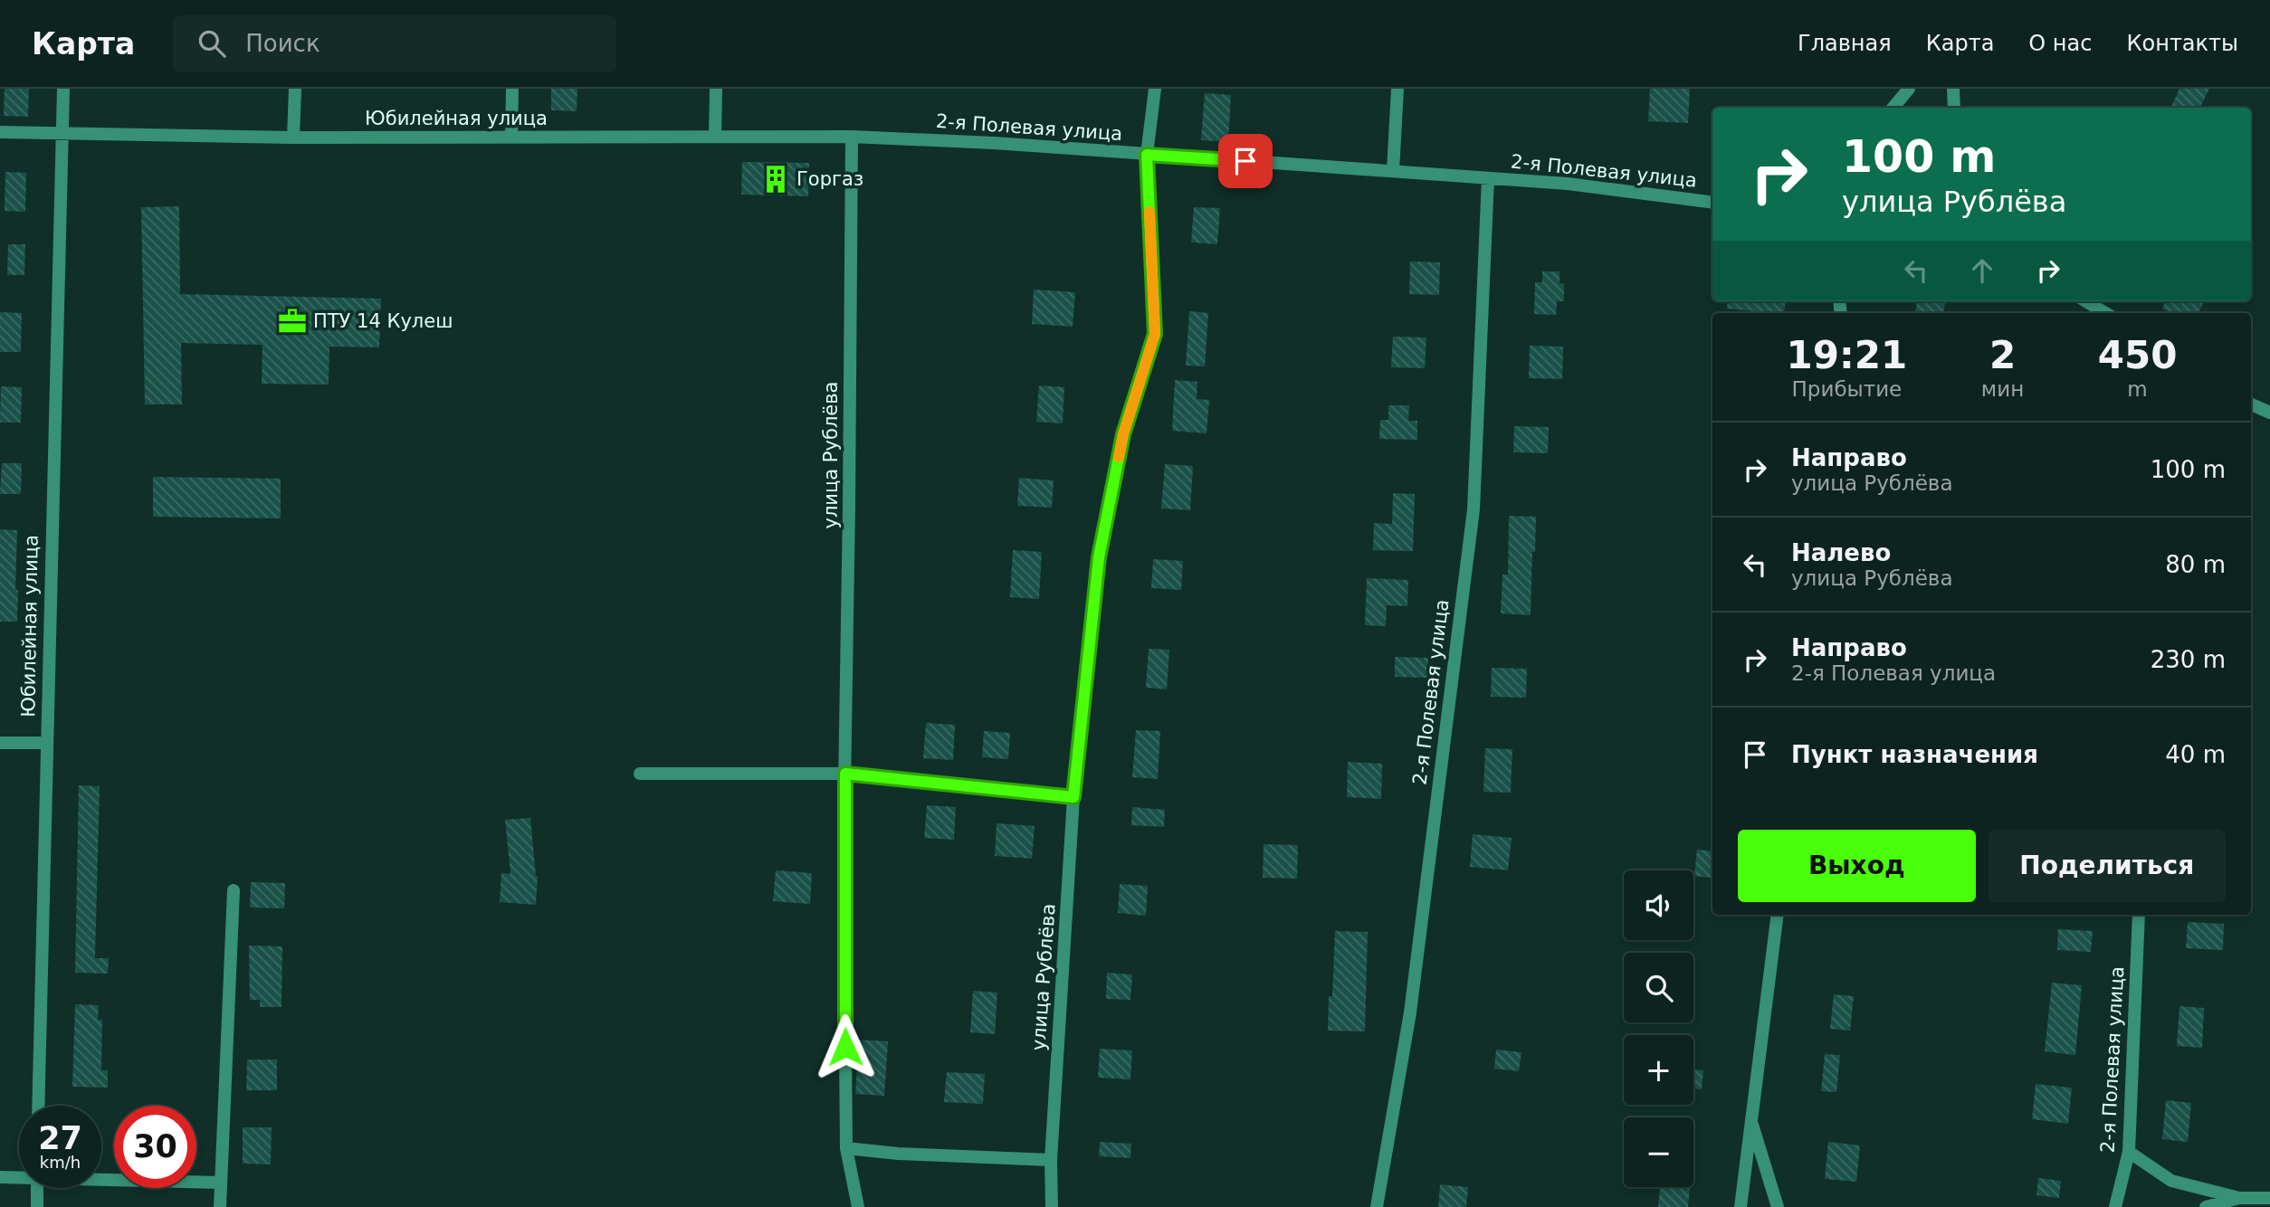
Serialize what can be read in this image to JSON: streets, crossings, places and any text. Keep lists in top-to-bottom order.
{
  "streets": {
    "street": ["Юбилейная улица", "2-я Полевая улица", "улица Рублёва"]
  },
  "crossings": [
    ["Юбилейная улица", "2-я Полевая улица"],
    ["Юбилейная улица", "улица Рублёва"],
    ["2-я Полевая улица", "улица Рублёва"]
  ],
  "places": {
    "building": ["Горгаз"],
    "office": ["ПТУ 14 Кулеш"]
  },
  "page": {
    "header": "Карта",
    "search": "Поиск",
    "nav": [
      "Главная",
      "Карта",
      "О нас",
      "Контакты"
    ],
    "turn": ["100 m", "улица Рублёва"],
    "eta": [
      "19:21",
      "Прибытие",
      "2",
      "мин",
      "450",
      "m"
    ],
    "list": [
      {
        "name": "Направо",
        "note": "улица Рублёва",
        "value": "100 m"
      },
      {
        "name": "Налево",
        "note": "улица Рублёва",
        "value": "80 m"
      },
      {
        "name": "Направо",
        "note": "2-я Полевая улица",
        "value": "230 m"
      },
      {
        "name": "Пункт назначения",
        "value": "40 m"
      }
    ],
    "buttons": ["Выход", "Поделиться"],
    "map_buttons": ["+", "−"],
    "speed": "27 km/h",
    "limit": "30"
  }
}
